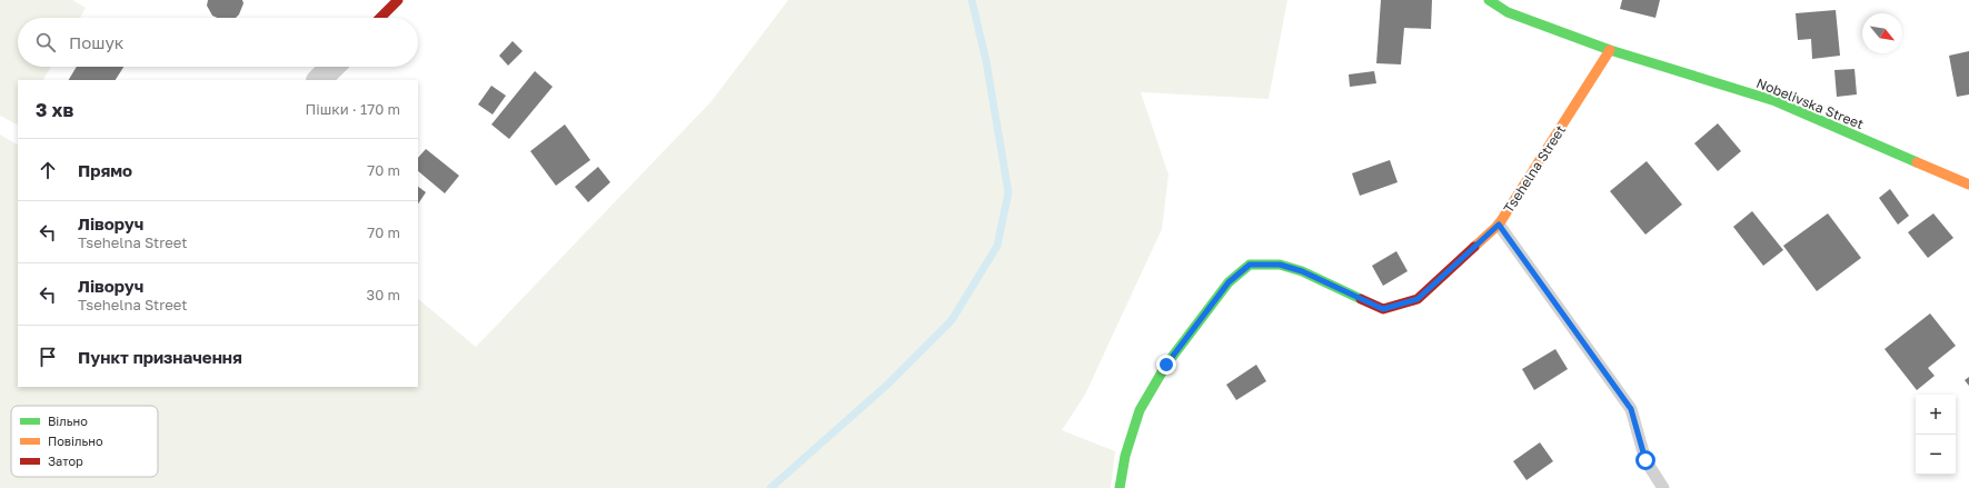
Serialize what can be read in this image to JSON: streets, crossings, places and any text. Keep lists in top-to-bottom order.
{
  "streets": {
    "street": ["Nobelivska Street", "Tsehelna Street"]
  },
  "crossings": [
    ["Nobelivska Street", "Tsehelna Street"]
  ],
  "legend": ["Вільно", "Повільно", "Затор"],
  "north": "bottom right",
  "page": {
    "search": "Пошук",
    "heading": ["3 хв", "Пішки · 170 m"],
    "list": [
      ["Прямо", "70 m"],
      ["Ліворуч", "Tsehelna Street", "70 m"],
      ["Ліворуч", "Tsehelna Street", "30 m"],
      "Пункт призначення"
    ],
    "map_buttons": ["+", "−"]
  }
}
